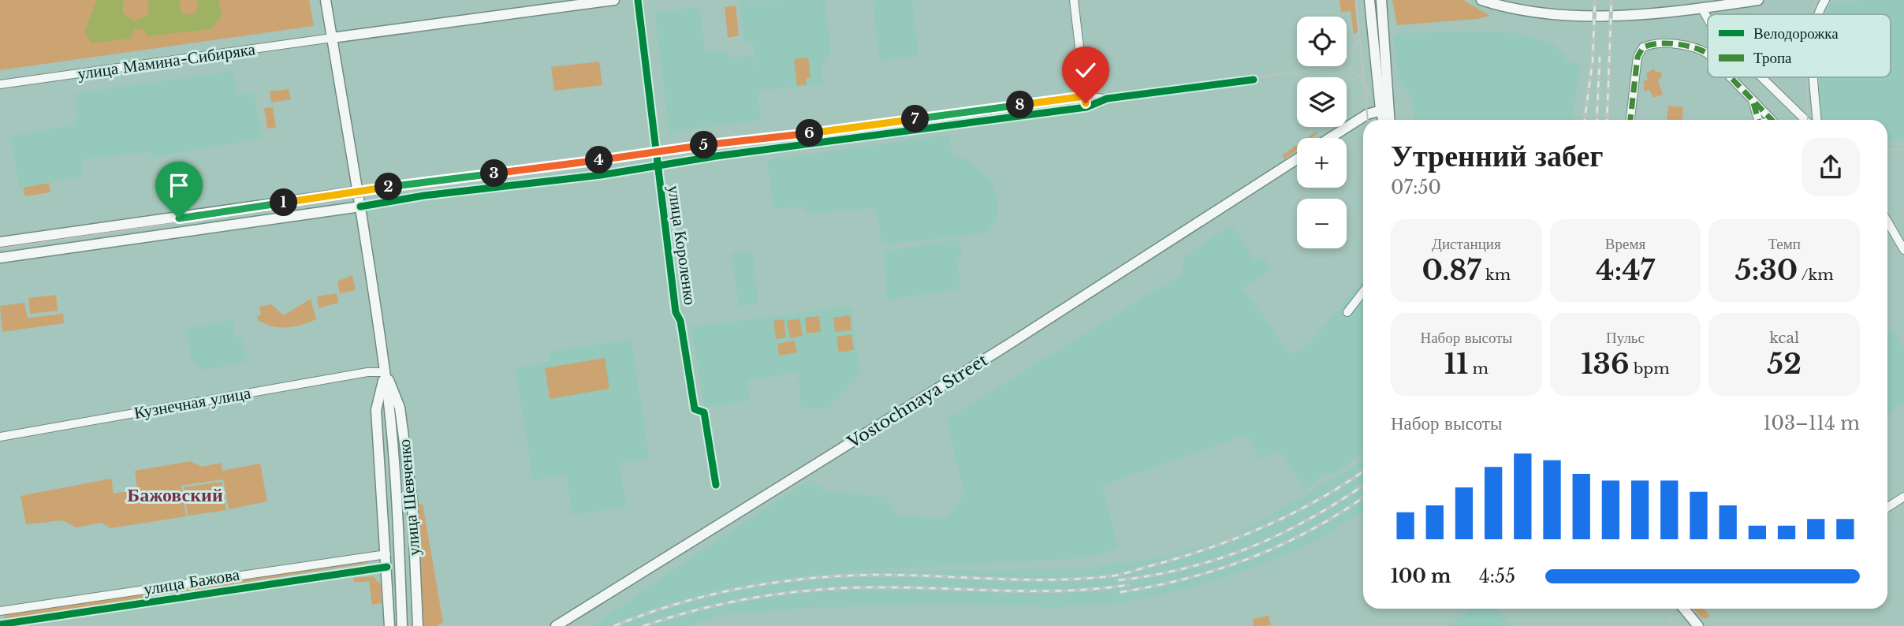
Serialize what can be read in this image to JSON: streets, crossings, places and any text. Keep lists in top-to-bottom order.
{
  "streets": {
    "main road": ["улица Шевченко"],
    "street": [
      "улица Мамина-Сибиряка",
      "улица Короленко",
      "Кузнечная улица",
      "улица Бажова"
    ]
  },
  "crossings": [
    ["Кузнечная улица", "улица Шевченко"],
    ["улица Шевченко", "улица Бажова"]
  ],
  "districts": ["Бажовский"],
  "legend": ["Велодорожка", "Тропа"],
  "page": {
    "map_buttons": ["+", "−"],
    "pins": [
      "8",
      "7",
      "6",
      "5",
      "4",
      "3",
      "2",
      "1"
    ],
    "heading": ["Утренний забег", "07:50"],
    "stats": [
      ["Дистанция", "0.87 km"],
      ["Время", "4:47"],
      ["Темп", "5:30 /km"],
      ["Набор высоты", "11 m"],
      ["Пульс", "136 bpm"],
      ["kcal", "52"]
    ],
    "chart": ["Набор высоты", "103–114 m"],
    "list": [
      {
        "name": "100 m",
        "note": "4:55"
      }
    ]
  }
}
